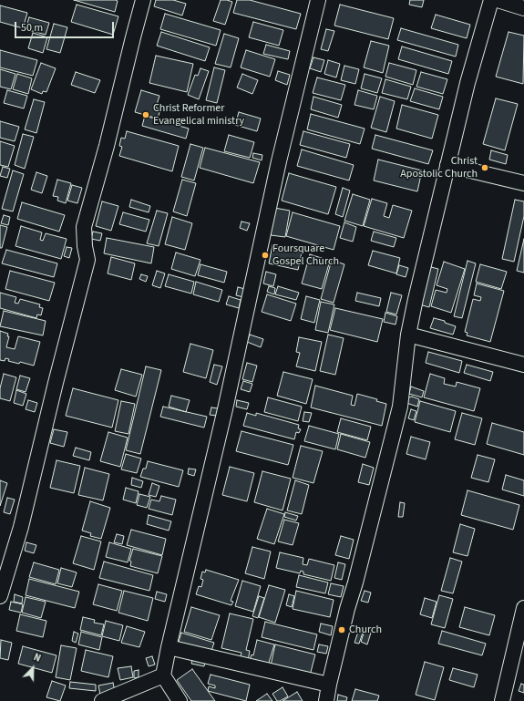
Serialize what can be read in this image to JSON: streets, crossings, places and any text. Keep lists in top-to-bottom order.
{
  "places": [
    "Christ Reformer Evangelical ministry",
    "Christ Apostolic Church",
    "Foursquare Gospel Church",
    "Church"
  ],
  "scale_bar": "50 m",
  "north": "top right"
}
